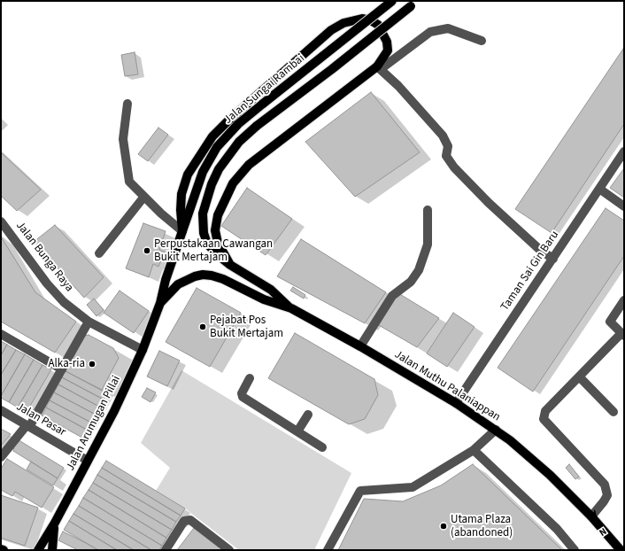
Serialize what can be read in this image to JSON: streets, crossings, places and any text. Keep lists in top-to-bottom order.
{
  "streets": {
    "main road": ["Jalan Sungai Rambai", "Jalan Muthu Palaniappan", "Jalan Arumugan Pillai"],
    "street": ["Jalan Bunga Raya", "Taman Sai Gin Baru", "Jalan Pasar"]
  },
  "crossings": [
    ["Jalan Sungai Rambai", "Jalan Muthu Palaniappan"],
    ["Jalan Sungai Rambai", "Jalan Arumugan Pillai"],
    ["Jalan Bunga Raya", "Jalan Arumugan Pillai"],
    ["Taman Sai Gin Baru", "Jalan Muthu Palaniappan"],
    ["Jalan Muthu Palaniappan", "Jalan Arumugan Pillai"],
    ["Jalan Pasar", "Jalan Arumugan Pillai"]
  ],
  "places": [
    "Perpustakaan Cawangan Bukit Mertajam",
    "Pejabat Pos Bukit Mertajam",
    "Alka-ria",
    "Utama Plaza (abandoned)"
  ],
  "north": "bottom right"
}
